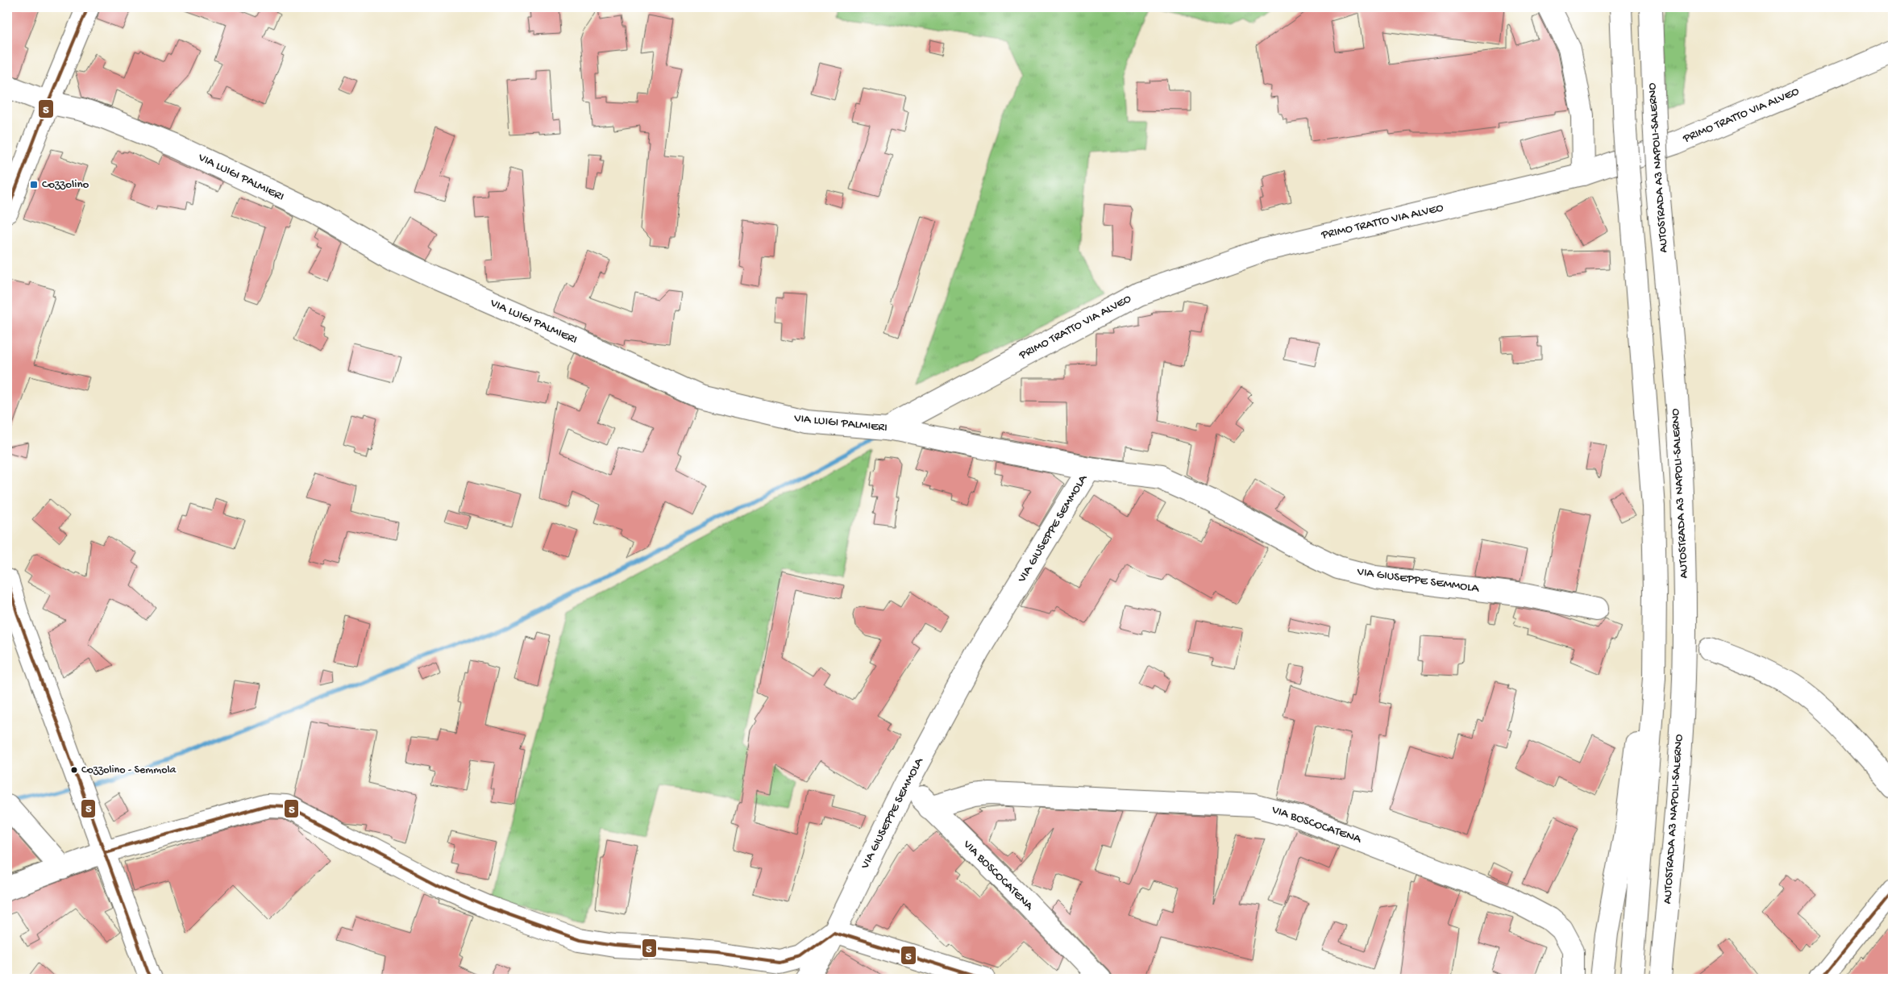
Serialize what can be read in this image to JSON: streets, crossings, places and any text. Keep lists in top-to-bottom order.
{
  "streets": {
    "main road": [
      "PRIMO TRATTO VIA ALVEO",
      "AUTOSTRADA A3 NAPOLI-SALERNO",
      "VIA LUIGI PALMIERI",
      "VIA GIUSEPPE SEMMOLA",
      "VIA BOSCOCATENA"
    ]
  },
  "crossings": [
    ["PRIMO TRATTO VIA ALVEO", "VIA LUIGI PALMIERI"],
    ["VIA LUIGI PALMIERI", "VIA GIUSEPPE SEMMOLA"],
    ["VIA GIUSEPPE SEMMOLA", "VIA BOSCOCATENA"]
  ],
  "places": {
    "transit": ["Cozzolino"],
    "other": ["Cozzolino - Semmola"]
  },
  "lines": ["transit line 5"]
}
